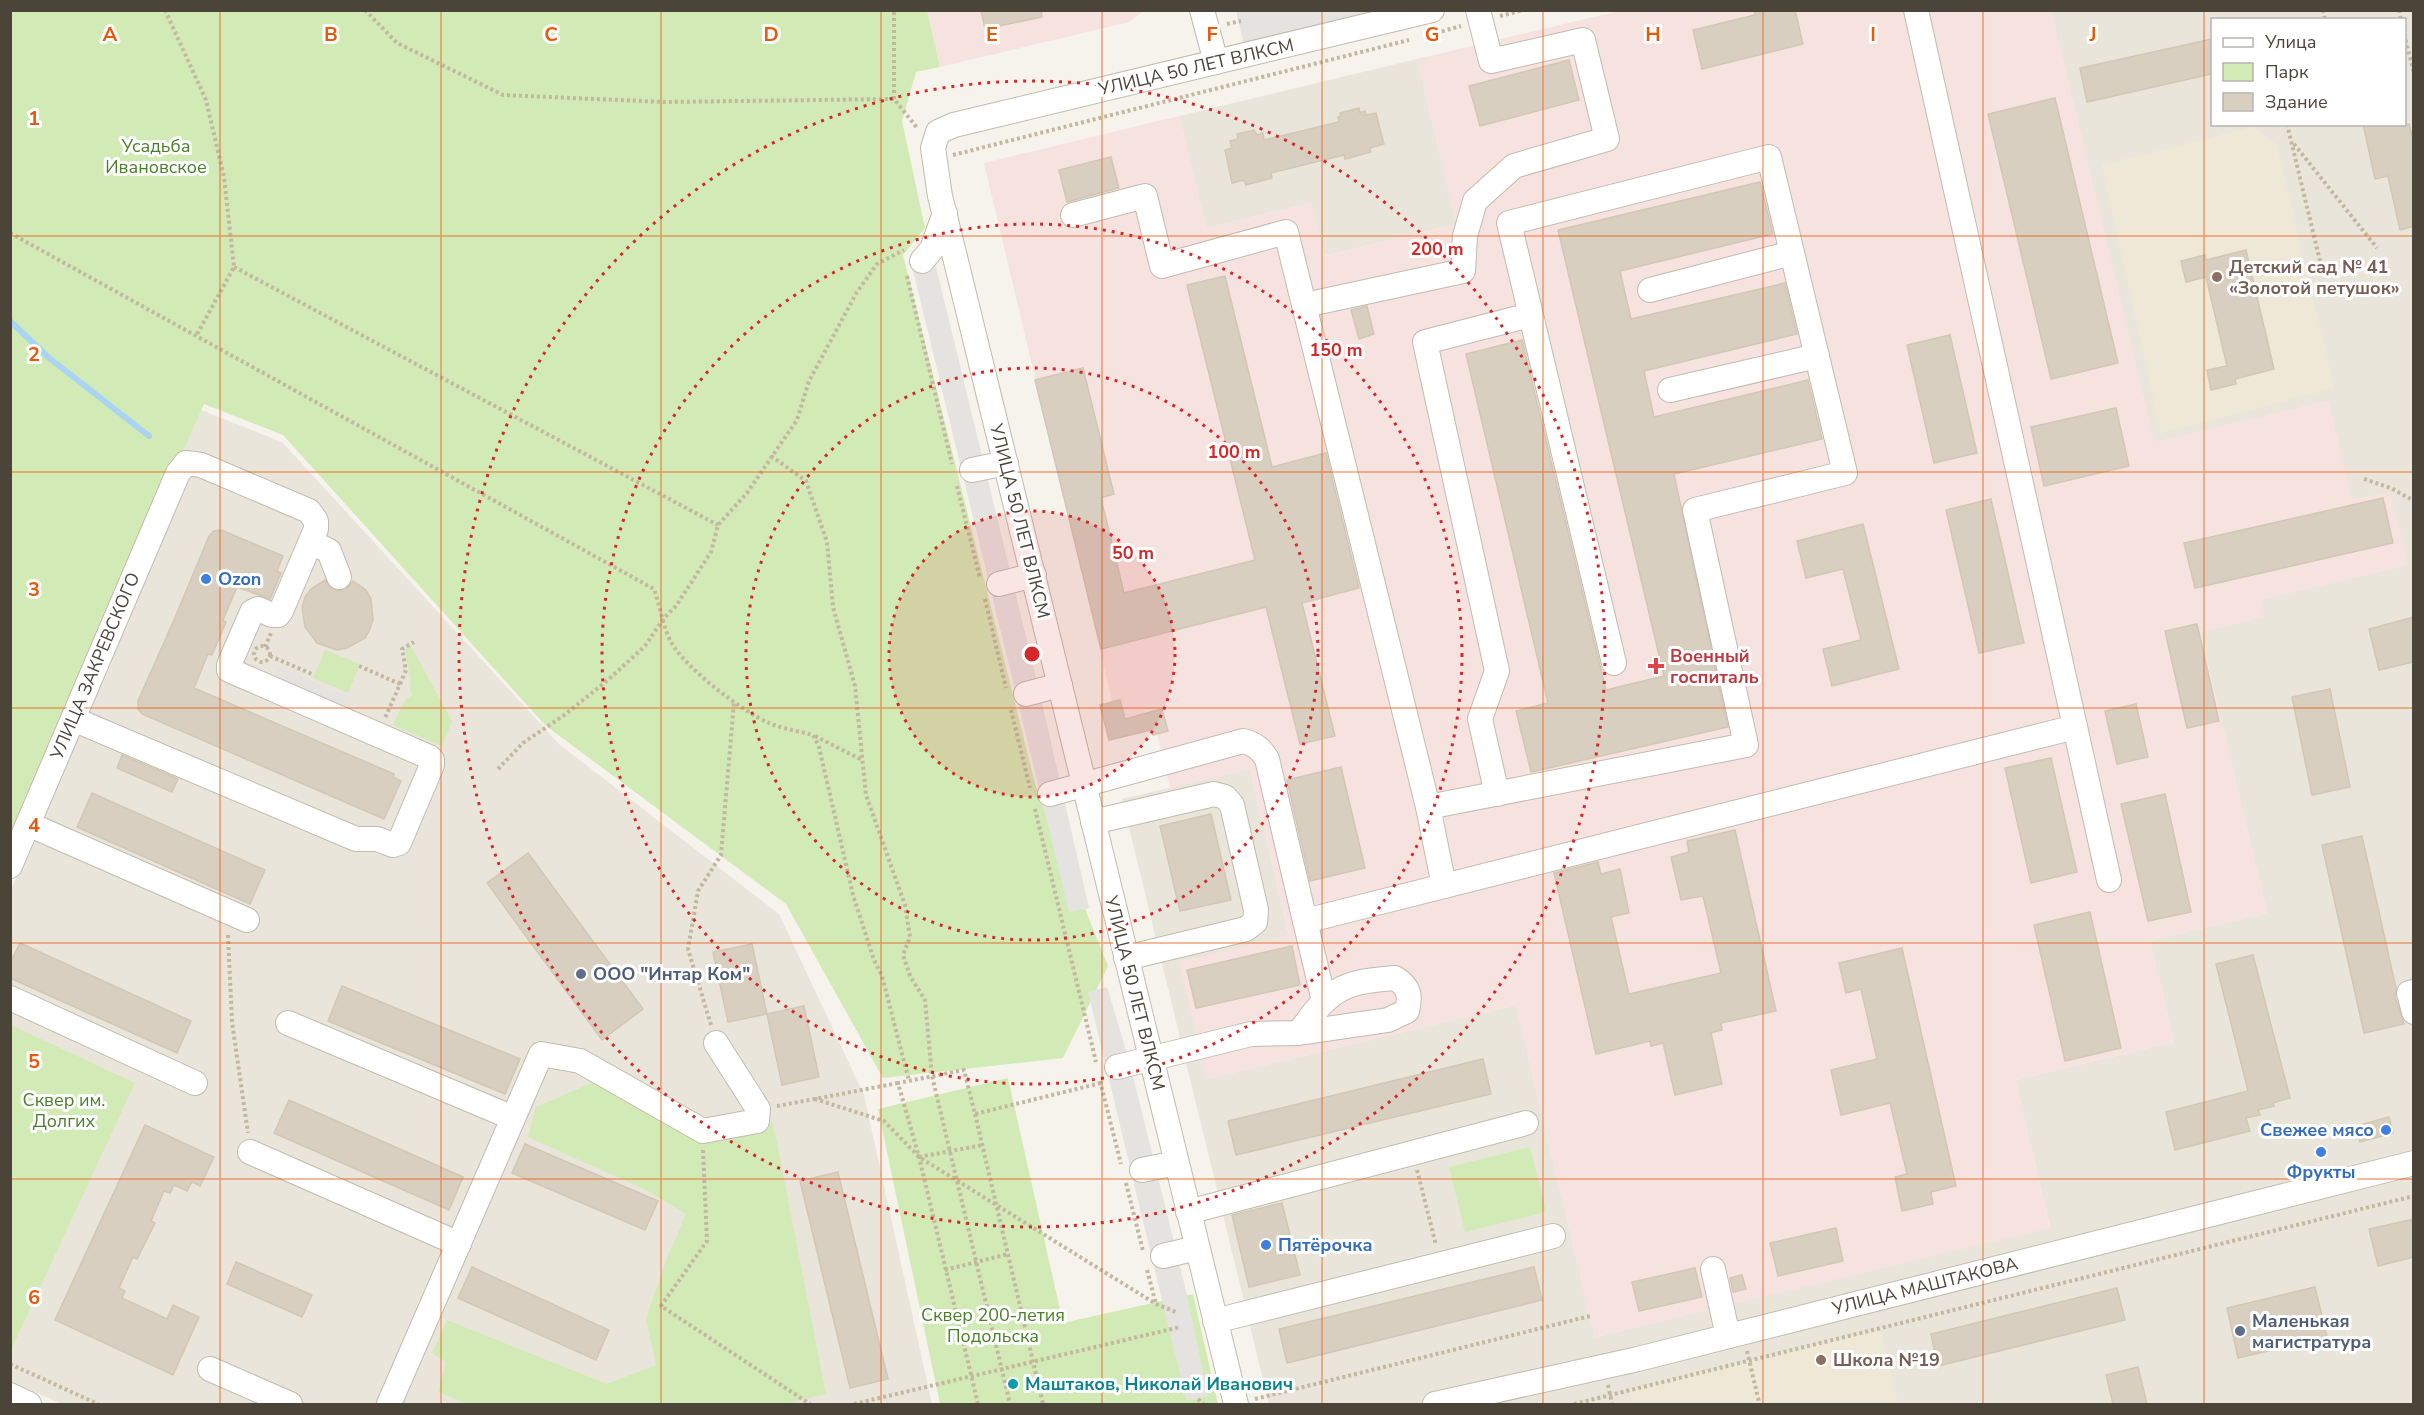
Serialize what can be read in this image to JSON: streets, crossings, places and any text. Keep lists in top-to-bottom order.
{
  "streets": {
    "street": ["УЛИЦА 50 ЛЕТ ВЛКСМ", "УЛИЦА ЗАКРЕВСКОГО", "УЛИЦА МАШТАКОВА"]
  },
  "parks": ["Усадьба Ивановское", "Сквер им. Долгих", "Сквер 200-летия Подольска"],
  "places": {
    "other": [
      "Детский сад № 41 «Золотой петушок»",
      "Ozon",
      "ООО \"Интар Ком\"",
      "Свежее мясо",
      "Фрукты",
      "Пятёрочка",
      "Маленькая магистратура",
      "Школа №19",
      "Маштаков, Николай Иванович"
    ],
    "health": ["Военный госпиталь"]
  },
  "legend": ["Улица", "Парк", "Здание"],
  "grid": {
    "columns": [
      "A",
      "B",
      "C",
      "D",
      "E",
      "F",
      "G",
      "H",
      "I",
      "J"
    ],
    "rows": [
      "1",
      "2",
      "3",
      "4",
      "5",
      "6"
    ]
  },
  "rings": [
    "200 m",
    "150 m",
    "100 m",
    "50 m"
  ]
}
